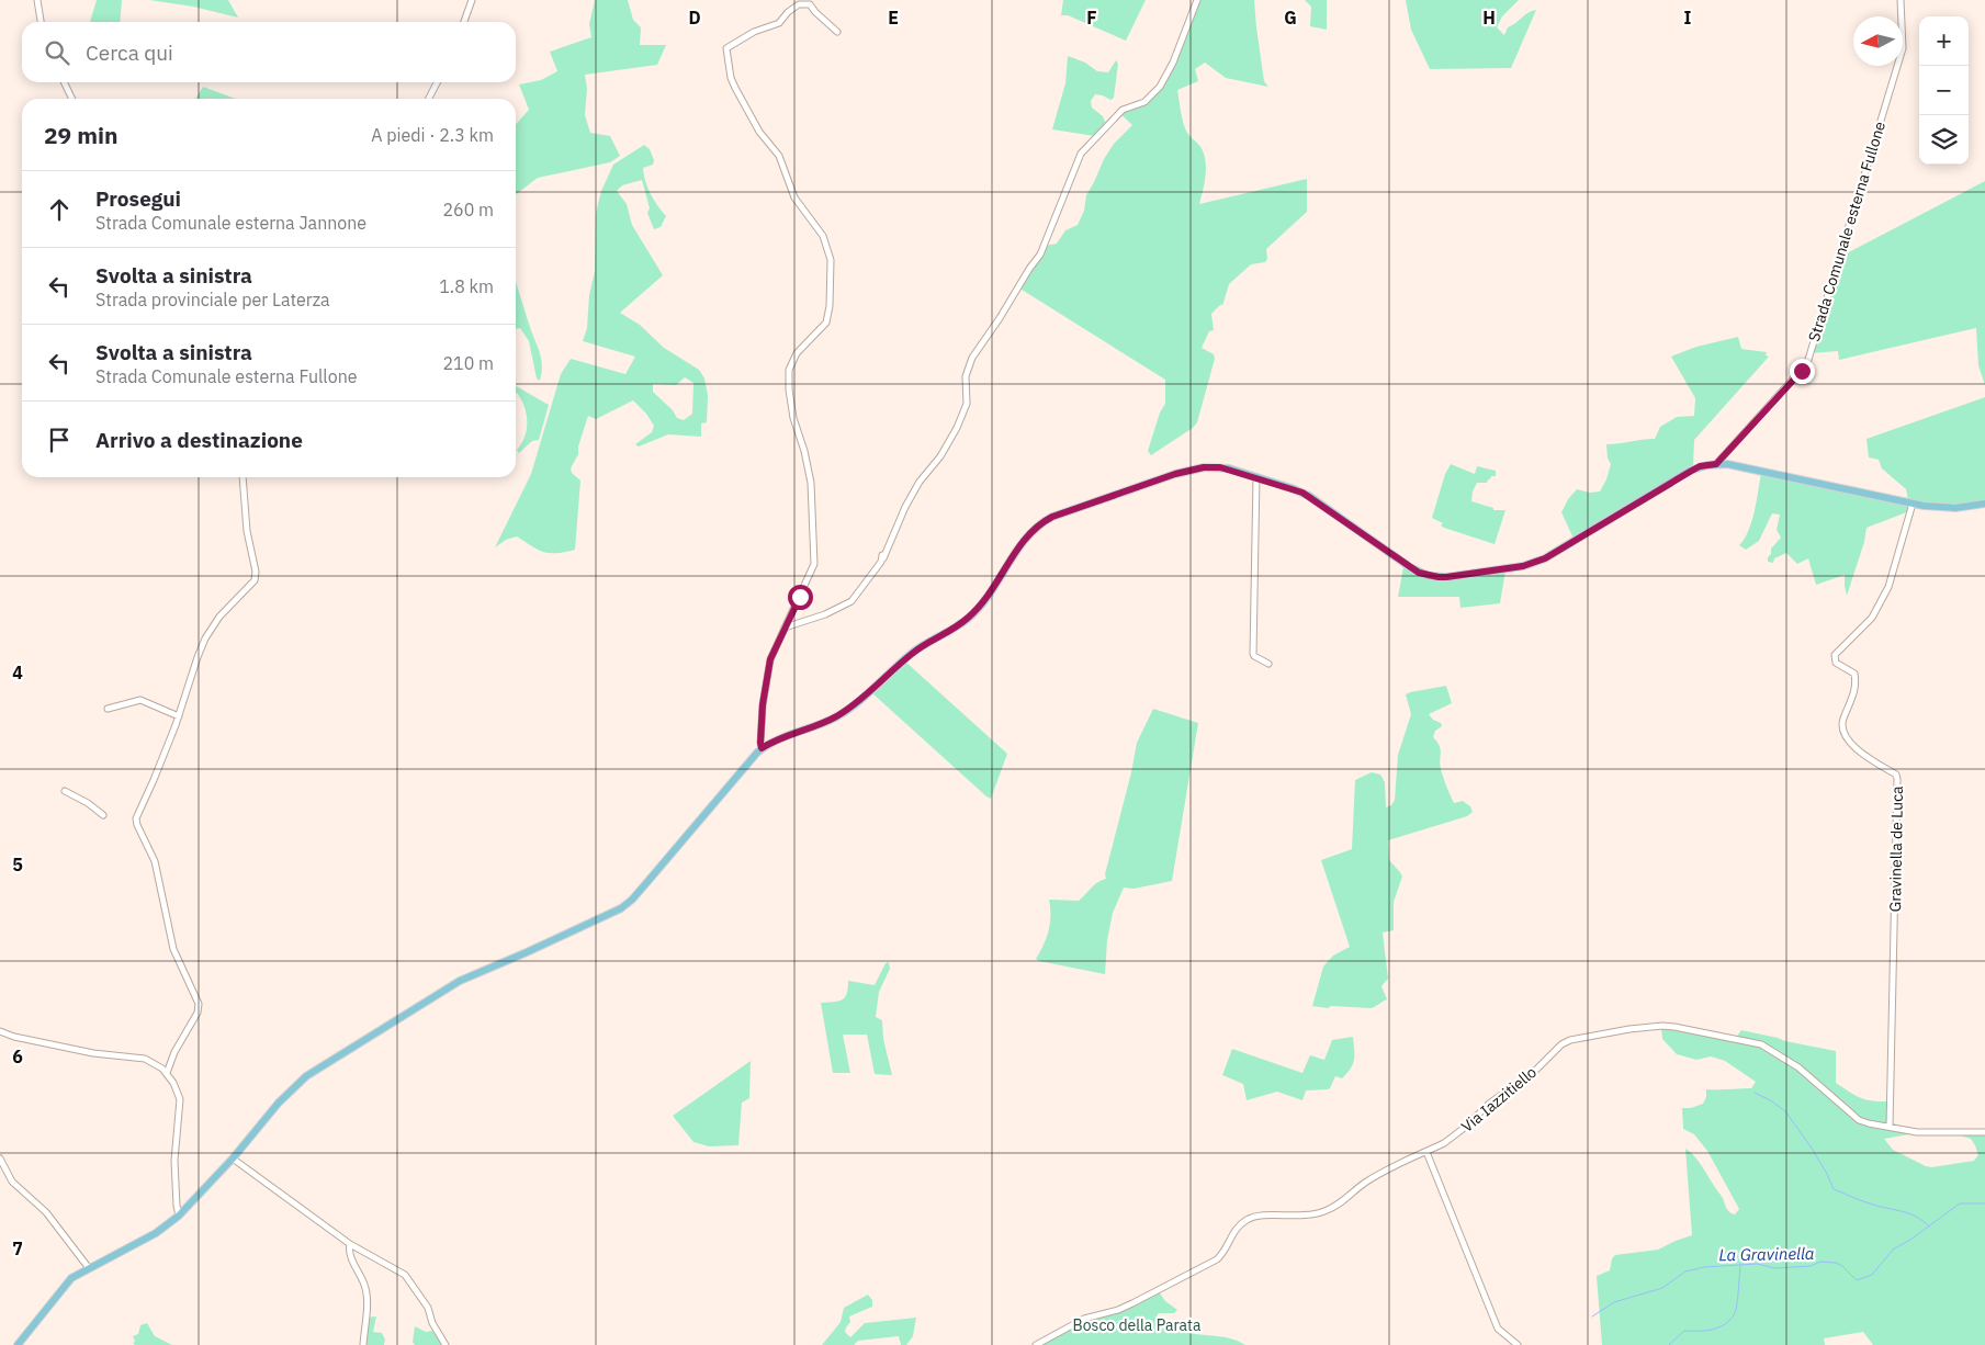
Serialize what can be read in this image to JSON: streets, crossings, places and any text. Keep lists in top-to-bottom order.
{
  "streets": {
    "street": ["Strada Comunale esterna Fullone", "Gravinella de Luca", "Via Iazzitiello"]
  },
  "crossings": [
    ["Gravinella de Luca", "Via Iazzitiello"]
  ],
  "water": ["La Gravinella"],
  "parks": ["Bosco della Parata"],
  "north": "left",
  "page": {
    "map_buttons": ["+", "−"],
    "search": "Cerca qui",
    "heading": ["29 min", "A piedi · 2.3 km"],
    "list": [
      ["Prosegui", "Strada Comunale esterna Jannone", "260 m"],
      ["Svolta a sinistra", "Strada provinciale per Laterza", "1.8 km"],
      ["Svolta a sinistra", "Strada Comunale esterna Fullone", "210 m"],
      "Arrivo a destinazione"
    ]
  },
  "grid": {
    "columns": [
      "D",
      "E",
      "F",
      "G",
      "H",
      "I"
    ],
    "rows": [
      "4",
      "5",
      "6",
      "7"
    ]
  }
}
